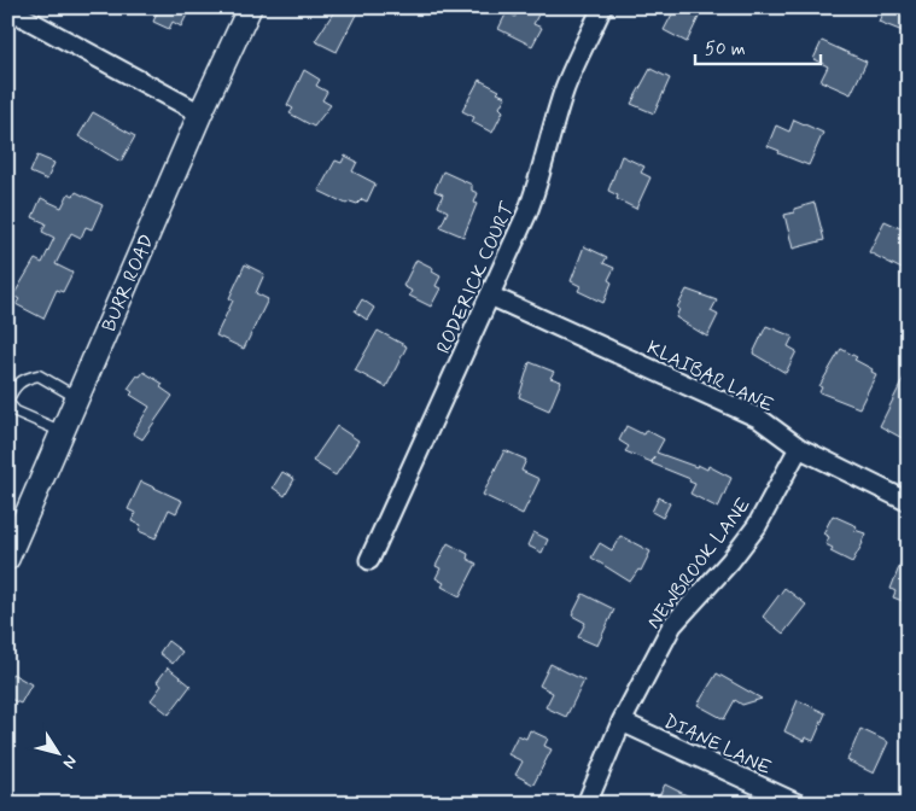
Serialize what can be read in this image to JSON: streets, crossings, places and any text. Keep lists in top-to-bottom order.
{
  "streets": {
    "street": [
      "RODERICK COURT",
      "BURR ROAD",
      "KLAIBAR LANE",
      "NEWBROOK LANE",
      "DIANE LANE"
    ]
  },
  "crossings": [
    ["RODERICK COURT", "KLAIBAR LANE"],
    ["KLAIBAR LANE", "NEWBROOK LANE"],
    ["NEWBROOK LANE", "DIANE LANE"]
  ],
  "scale_bar": "50 m",
  "north": "bottom right"
}
